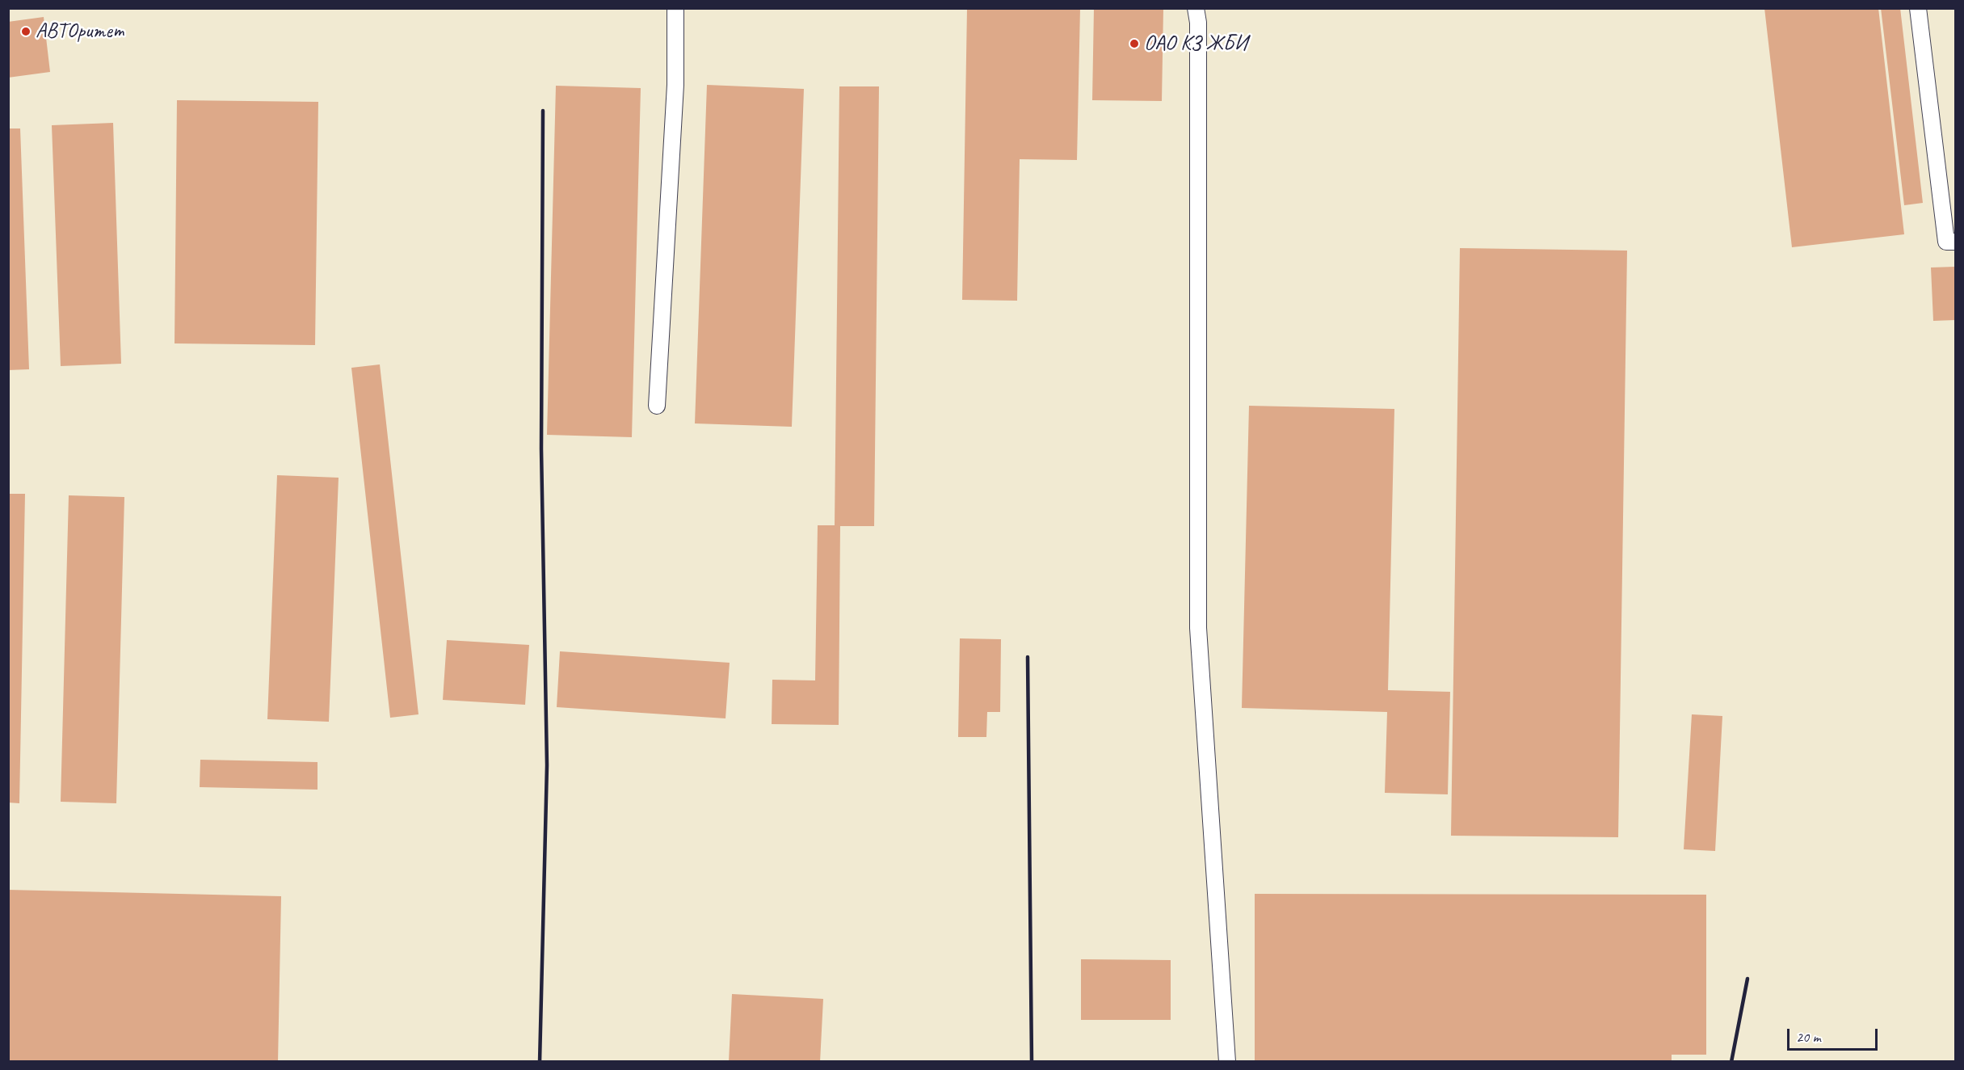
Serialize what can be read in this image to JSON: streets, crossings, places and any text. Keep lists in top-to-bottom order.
{
  "places": ["АВТОритет", "ОАО КЗ ЖБИ"],
  "scale_bar": "20 m"
}
